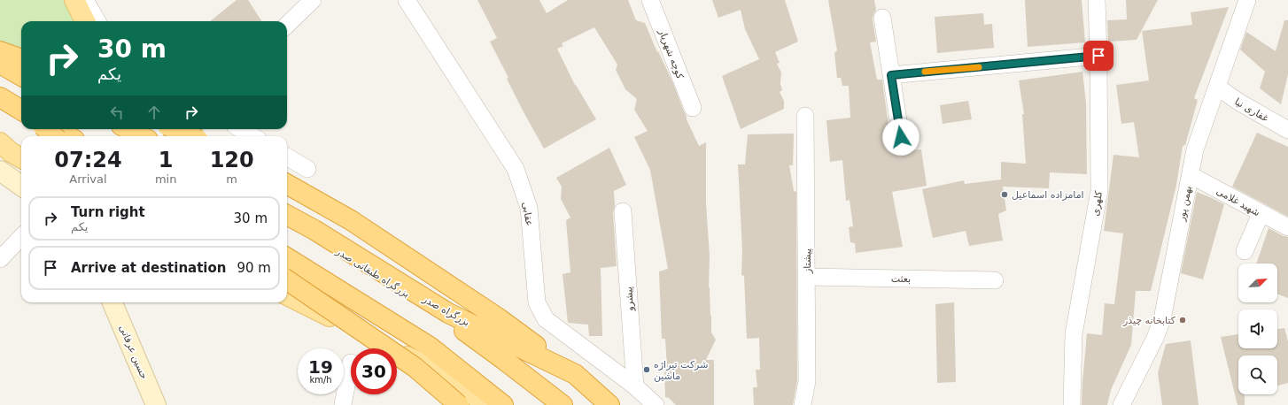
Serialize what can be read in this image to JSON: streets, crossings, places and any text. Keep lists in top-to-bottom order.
{
  "streets": {
    "highway": ["بزرگراه طبقاتی صدر", "بزرگراه صدر"],
    "main road": ["حسین عرفاتی"],
    "street": [
      "کوچه شهریار",
      "غفاری نیا",
      "شهید غلامی",
      "کلهری",
      "بهمن پور",
      "عقابی",
      "پیشتاز",
      "بعثت",
      "پیشرو"
    ]
  },
  "crossings": [
    ["غفاری نیا", "بهمن پور"],
    ["شهید غلامی", "بهمن پور"],
    ["عقابی", "پیشرو"],
    ["پیشتاز", "بعثت"]
  ],
  "places": ["امامزاده اسماعیل", "کتابخانه چیذر", "شرکت تیراژه ماشین"],
  "north": "top right",
  "page": {
    "turn": ["30 m", "یکم"],
    "eta": [
      "07:24",
      "Arrival",
      "1",
      "min",
      "120",
      "m"
    ],
    "list": [
      {
        "name": "Turn right",
        "note": "یکم",
        "value": "30 m"
      },
      {
        "name": "Arrive at destination",
        "value": "90 m"
      }
    ],
    "speed": "19 km/h",
    "limit": "30"
  }
}
